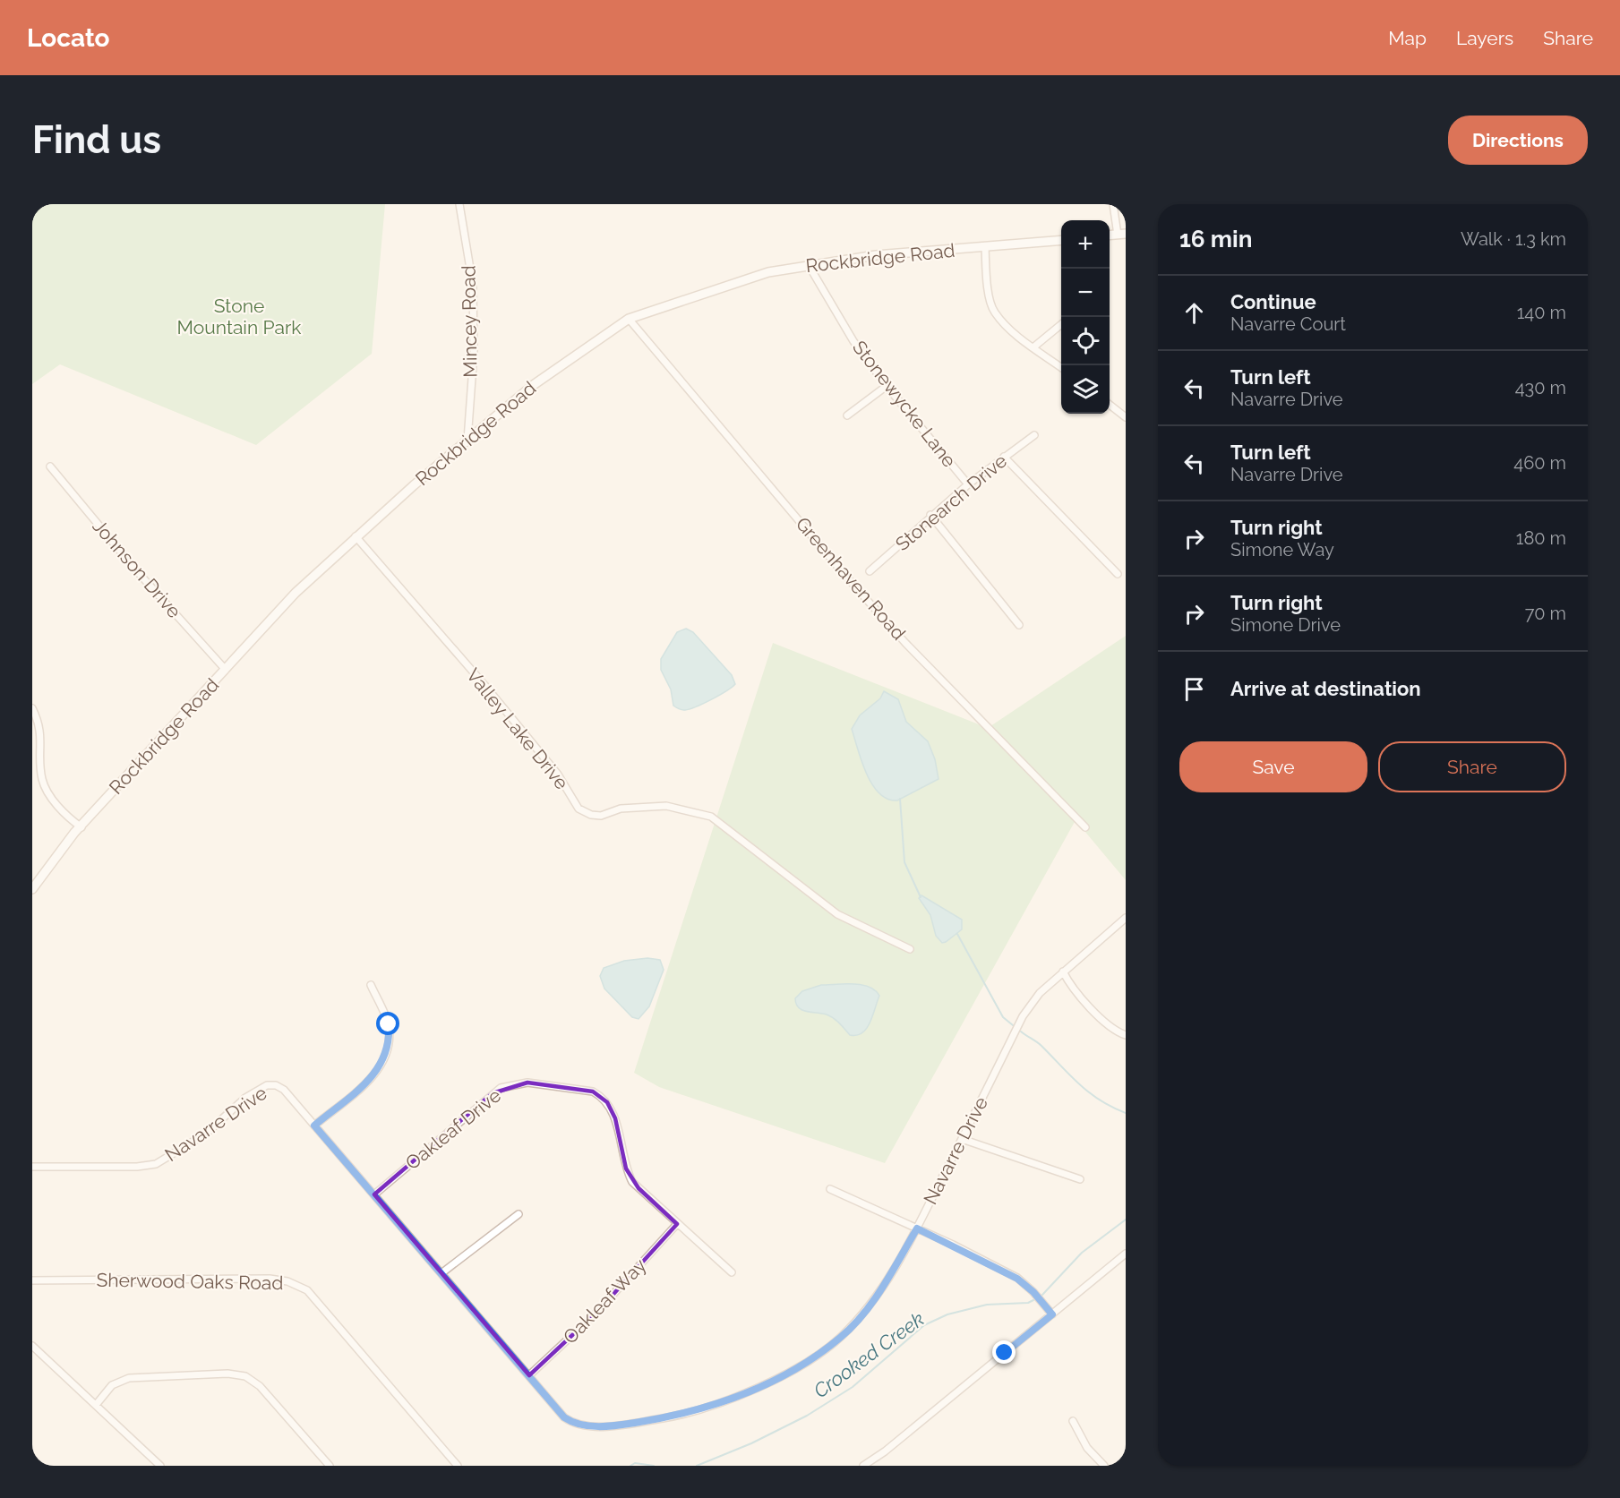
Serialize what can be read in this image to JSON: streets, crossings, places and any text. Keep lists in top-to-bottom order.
{
  "streets": {
    "main road": ["Rockbridge Road"],
    "street": [
      "Mincey Road",
      "Stonewycke Lane",
      "Stonearch Drive",
      "Johnson Drive",
      "Greenhaven Road",
      "Valley Lake Drive",
      "Navarre Drive",
      "Oakleaf Drive",
      "Sherwood Oaks Road",
      "Oakleaf Way"
    ]
  },
  "crossings": [
    ["Rockbridge Road", "Mincey Road"],
    ["Rockbridge Road", "Stonewycke Lane"],
    ["Rockbridge Road", "Johnson Drive"],
    ["Rockbridge Road", "Greenhaven Road"],
    ["Rockbridge Road", "Valley Lake Drive"],
    ["Stonewycke Lane", "Stonearch Drive"],
    ["Navarre Drive", "Oakleaf Drive"],
    ["Navarre Drive", "Oakleaf Way"],
    ["Oakleaf Drive", "Oakleaf Way"]
  ],
  "water": ["Crooked Creek"],
  "parks": ["Stone Mountain Park"],
  "page": {
    "header": "Locato",
    "nav": ["Map", "Layers", "Share"],
    "buttons": [
      "Directions",
      ["Save", "Share"]
    ],
    "title": "Find us",
    "heading": ["16 min", "Walk · 1.3 km"],
    "map_buttons": ["+", "−"],
    "list": [
      ["Continue", "Navarre Court", "140 m"],
      ["Turn left", "Navarre Drive", "430 m"],
      ["Turn left", "Navarre Drive", "460 m"],
      ["Turn right", "Simone Way", "180 m"],
      ["Turn right", "Simone Drive", "70 m"],
      "Arrive at destination"
    ]
  }
}
